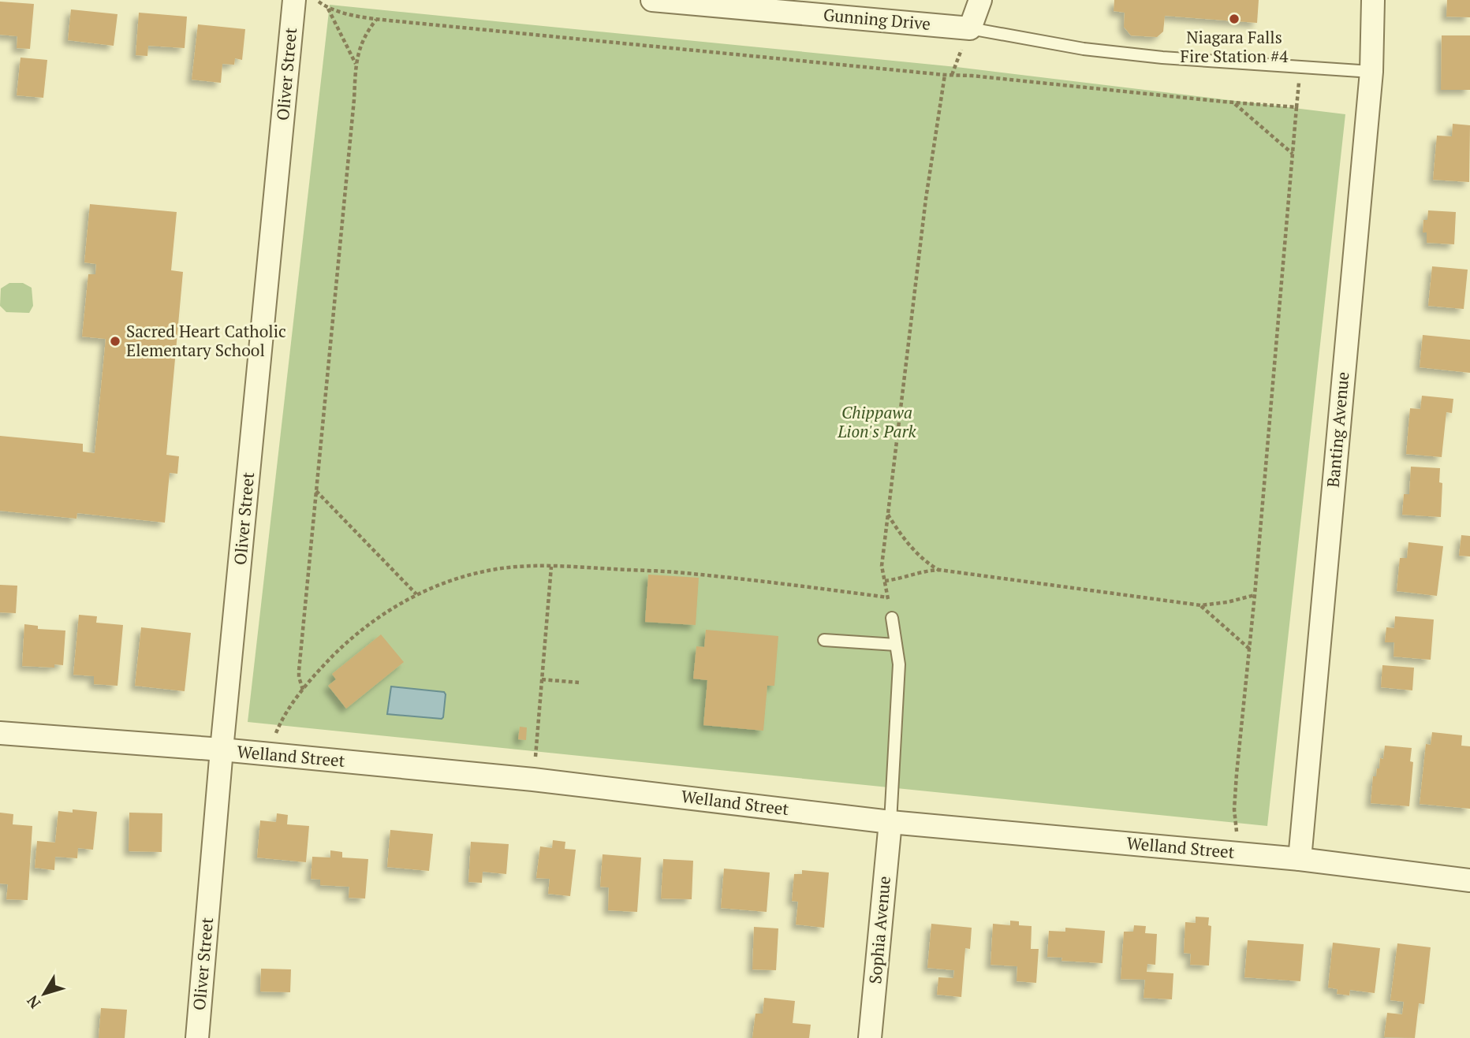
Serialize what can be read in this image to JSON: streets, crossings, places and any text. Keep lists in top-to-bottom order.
{
  "streets": {
    "street": [
      "Gunning Drive",
      "Oliver Street",
      "Banting Avenue",
      "Welland Street",
      "Sophia Avenue"
    ]
  },
  "crossings": [
    ["Oliver Street", "Welland Street"],
    ["Banting Avenue", "Welland Street"],
    ["Welland Street", "Sophia Avenue"]
  ],
  "parks": ["Chippawa Lion's Park"],
  "places": ["Niagara Falls Fire Station #4", "Sacred Heart Catholic Elementary School"],
  "north": "bottom left"
}
